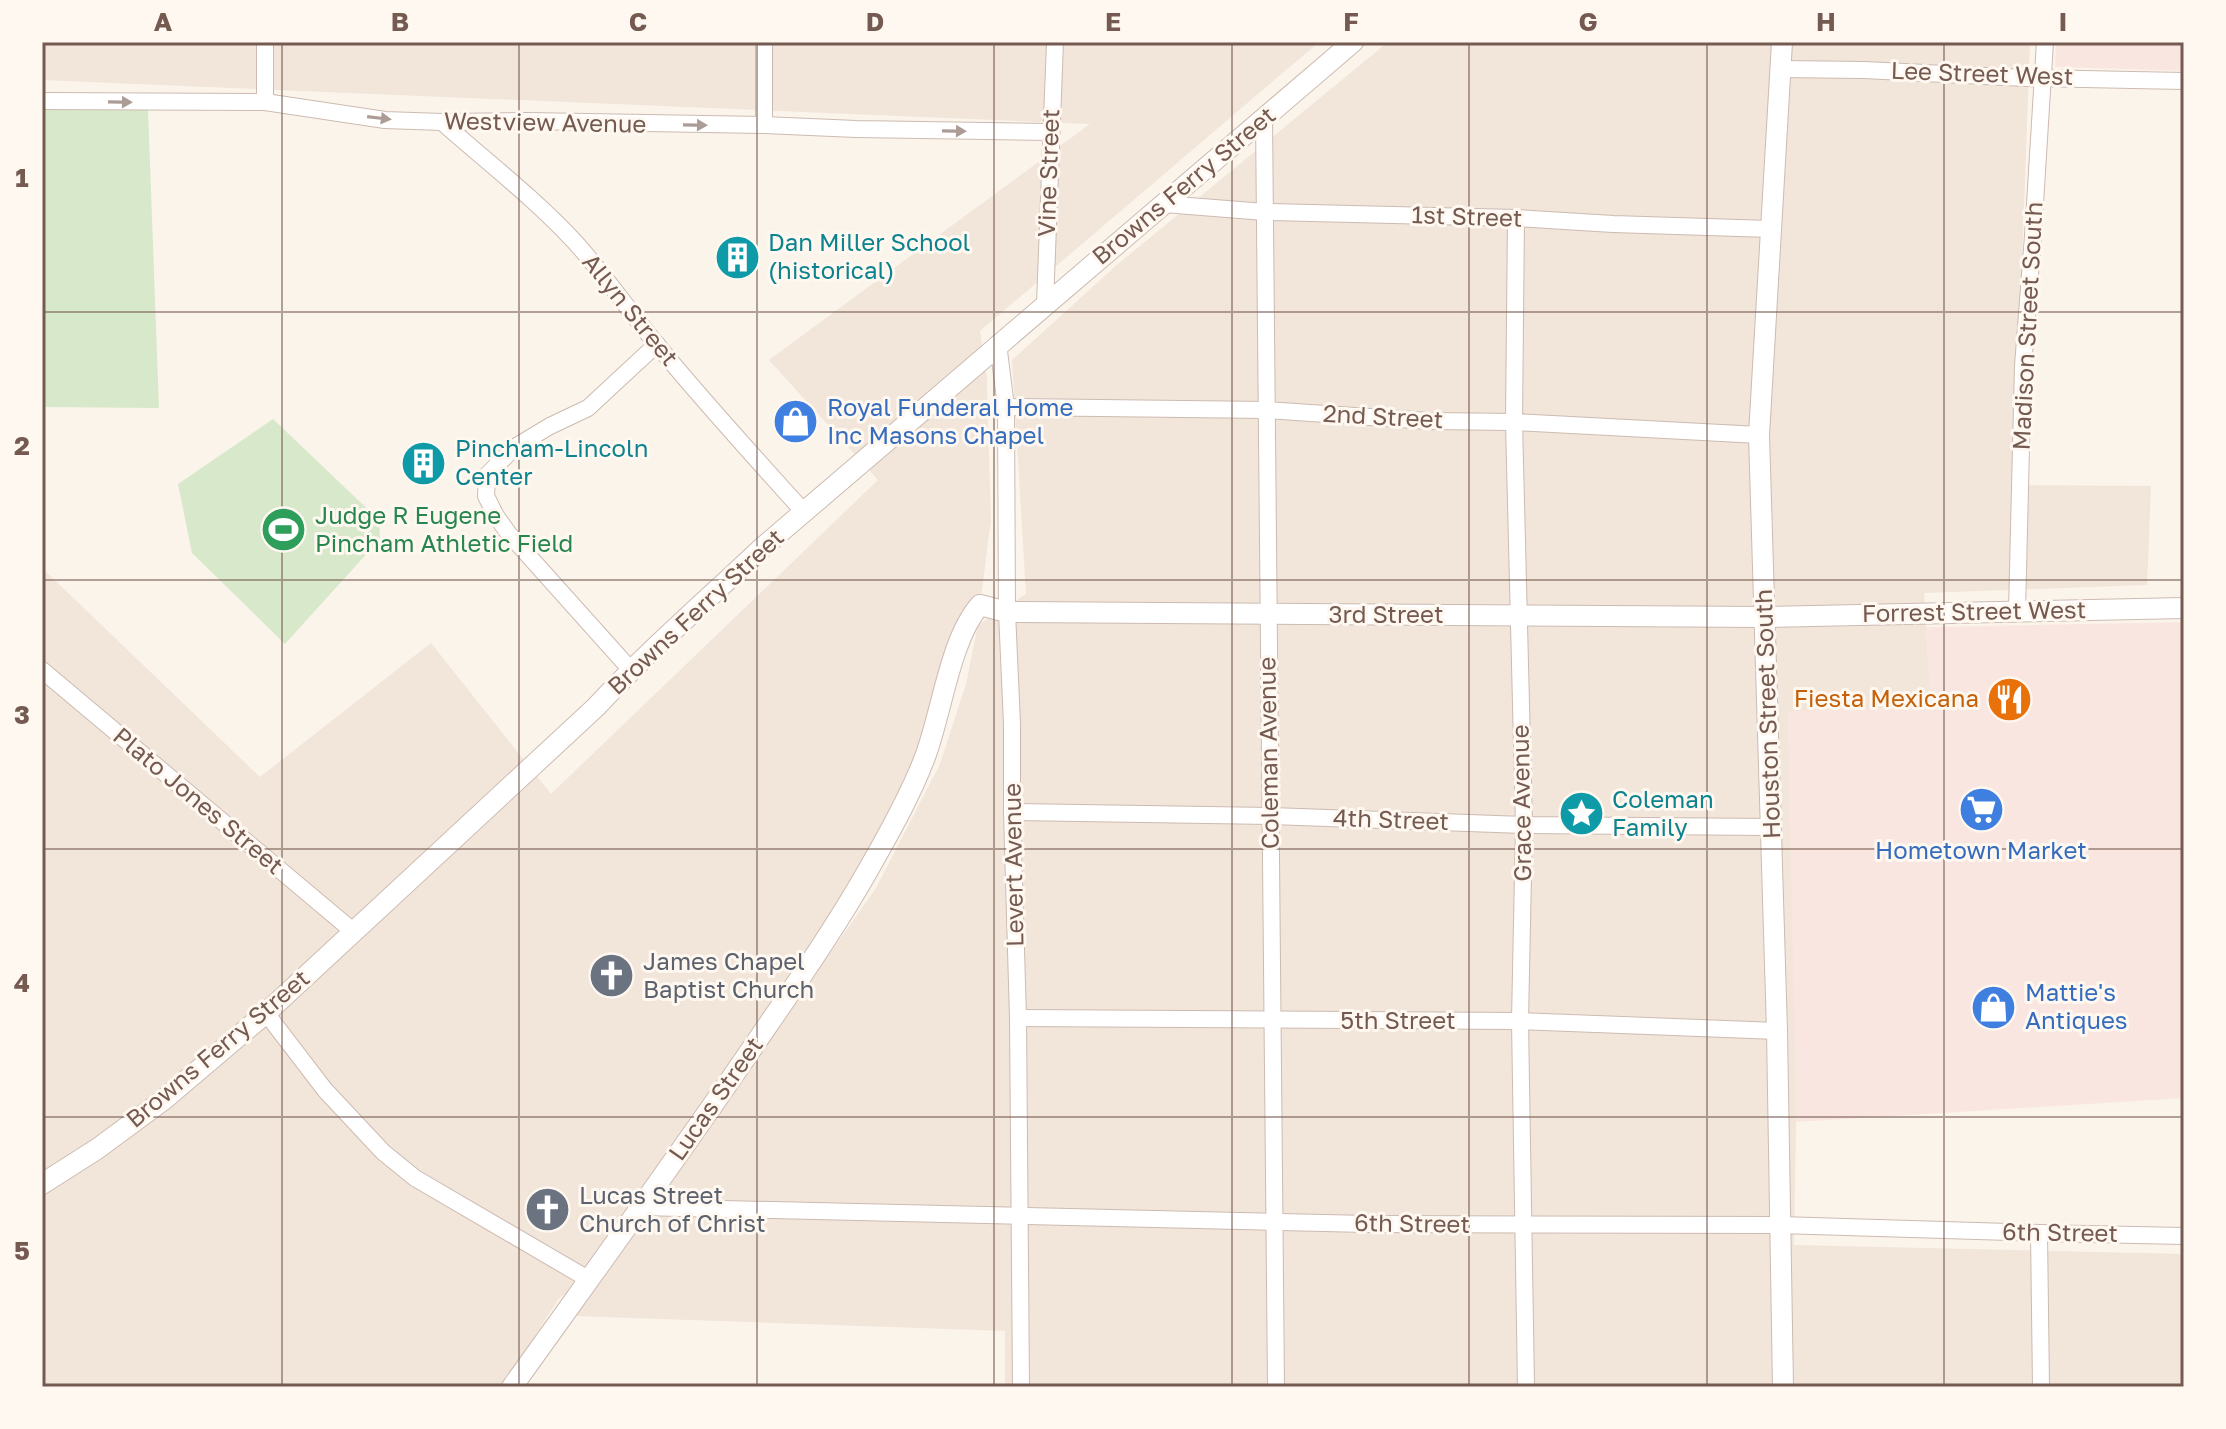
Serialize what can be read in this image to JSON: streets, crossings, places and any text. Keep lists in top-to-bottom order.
{
  "streets": {
    "street": [
      "Lee Street West",
      "Westview Avenue",
      "Vine Street",
      "Browns Ferry Street",
      "1st Street",
      "Allyn Street",
      "Madison Street South",
      "2nd Street",
      "Forrest Street West",
      "3rd Street",
      "Houston Street South",
      "Coleman Avenue",
      "Plato Jones Street",
      "Grace Avenue",
      "4th Street",
      "Levert Avenue",
      "5th Street",
      "Lucas Street",
      "6th Street"
    ]
  },
  "crossings": [
    ["Lee Street West", "Madison Street South"],
    ["Lee Street West", "Houston Street South"],
    ["Westview Avenue", "Vine Street"],
    ["Westview Avenue", "Allyn Street"],
    ["Vine Street", "Browns Ferry Street"],
    ["Browns Ferry Street", "1st Street"],
    ["Browns Ferry Street", "Allyn Street"],
    ["Browns Ferry Street", "Coleman Avenue"],
    ["Browns Ferry Street", "Plato Jones Street"],
    ["Browns Ferry Street", "Levert Avenue"],
    ["1st Street", "Houston Street South"],
    ["1st Street", "Coleman Avenue"],
    ["1st Street", "Grace Avenue"],
    ["Madison Street South", "Forrest Street West"],
    ["2nd Street", "Houston Street South"],
    ["2nd Street", "Coleman Avenue"],
    ["2nd Street", "Grace Avenue"],
    ["2nd Street", "Levert Avenue"],
    ["Forrest Street West", "3rd Street"],
    ["Forrest Street West", "Houston Street South"],
    ["3rd Street", "Houston Street South"],
    ["3rd Street", "Coleman Avenue"],
    ["3rd Street", "Grace Avenue"],
    ["3rd Street", "Levert Avenue"],
    ["3rd Street", "Lucas Street"],
    ["Houston Street South", "4th Street"],
    ["Houston Street South", "5th Street"],
    ["Houston Street South", "6th Street"],
    ["Coleman Avenue", "4th Street"],
    ["Coleman Avenue", "5th Street"],
    ["Coleman Avenue", "6th Street"],
    ["Grace Avenue", "4th Street"],
    ["Grace Avenue", "5th Street"],
    ["Grace Avenue", "6th Street"],
    ["4th Street", "Levert Avenue"],
    ["Levert Avenue", "5th Street"],
    ["Levert Avenue", "Lucas Street"],
    ["Levert Avenue", "6th Street"],
    ["Lucas Street", "6th Street"]
  ],
  "one_way": ["Westview Avenue"],
  "places": {
    "building": ["Dan Miller School (historical)", "Pincham-Lincoln Center"],
    "shop": ["Royal Funderal Home Inc Masons Chapel", "Mattie's Antiques"],
    "sports": ["Judge R Eugene Pincham Athletic Field"],
    "restaurant": ["Fiesta Mexicana"],
    "supermarket": ["Hometown Market"],
    "place": ["Coleman Family"],
    "church": ["James Chapel Baptist Church", "Lucas Street Church of Christ"]
  },
  "grid": {
    "columns": [
      "A",
      "B",
      "C",
      "D",
      "E",
      "F",
      "G",
      "H",
      "I"
    ],
    "rows": [
      "1",
      "2",
      "3",
      "4",
      "5"
    ]
  }
}
